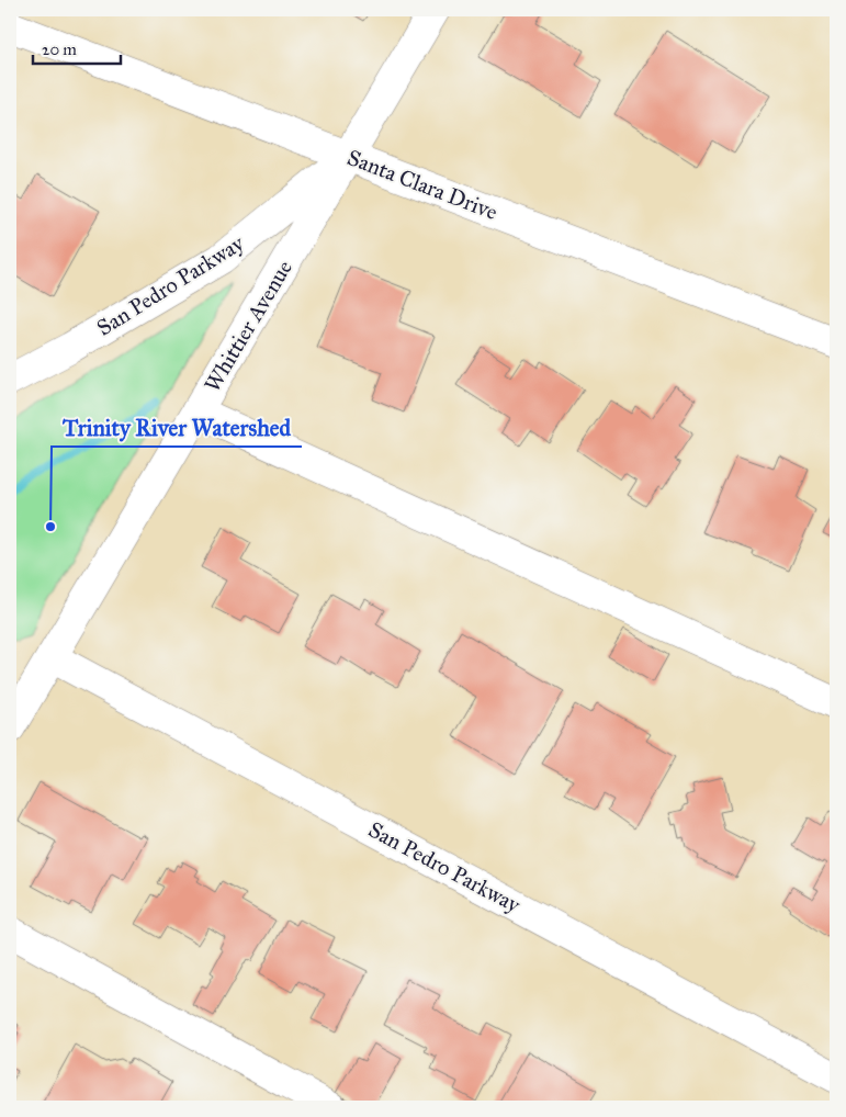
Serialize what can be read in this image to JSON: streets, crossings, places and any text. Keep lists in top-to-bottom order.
{
  "streets": {
    "street": ["Santa Clara Drive", "San Pedro Parkway", "Whittier Avenue"]
  },
  "crossings": [
    ["Santa Clara Drive", "San Pedro Parkway"],
    ["Santa Clara Drive", "Whittier Avenue"],
    ["San Pedro Parkway", "Whittier Avenue"]
  ],
  "places": ["Trinity River Watershed"],
  "scale_bar": "20 m"
}
